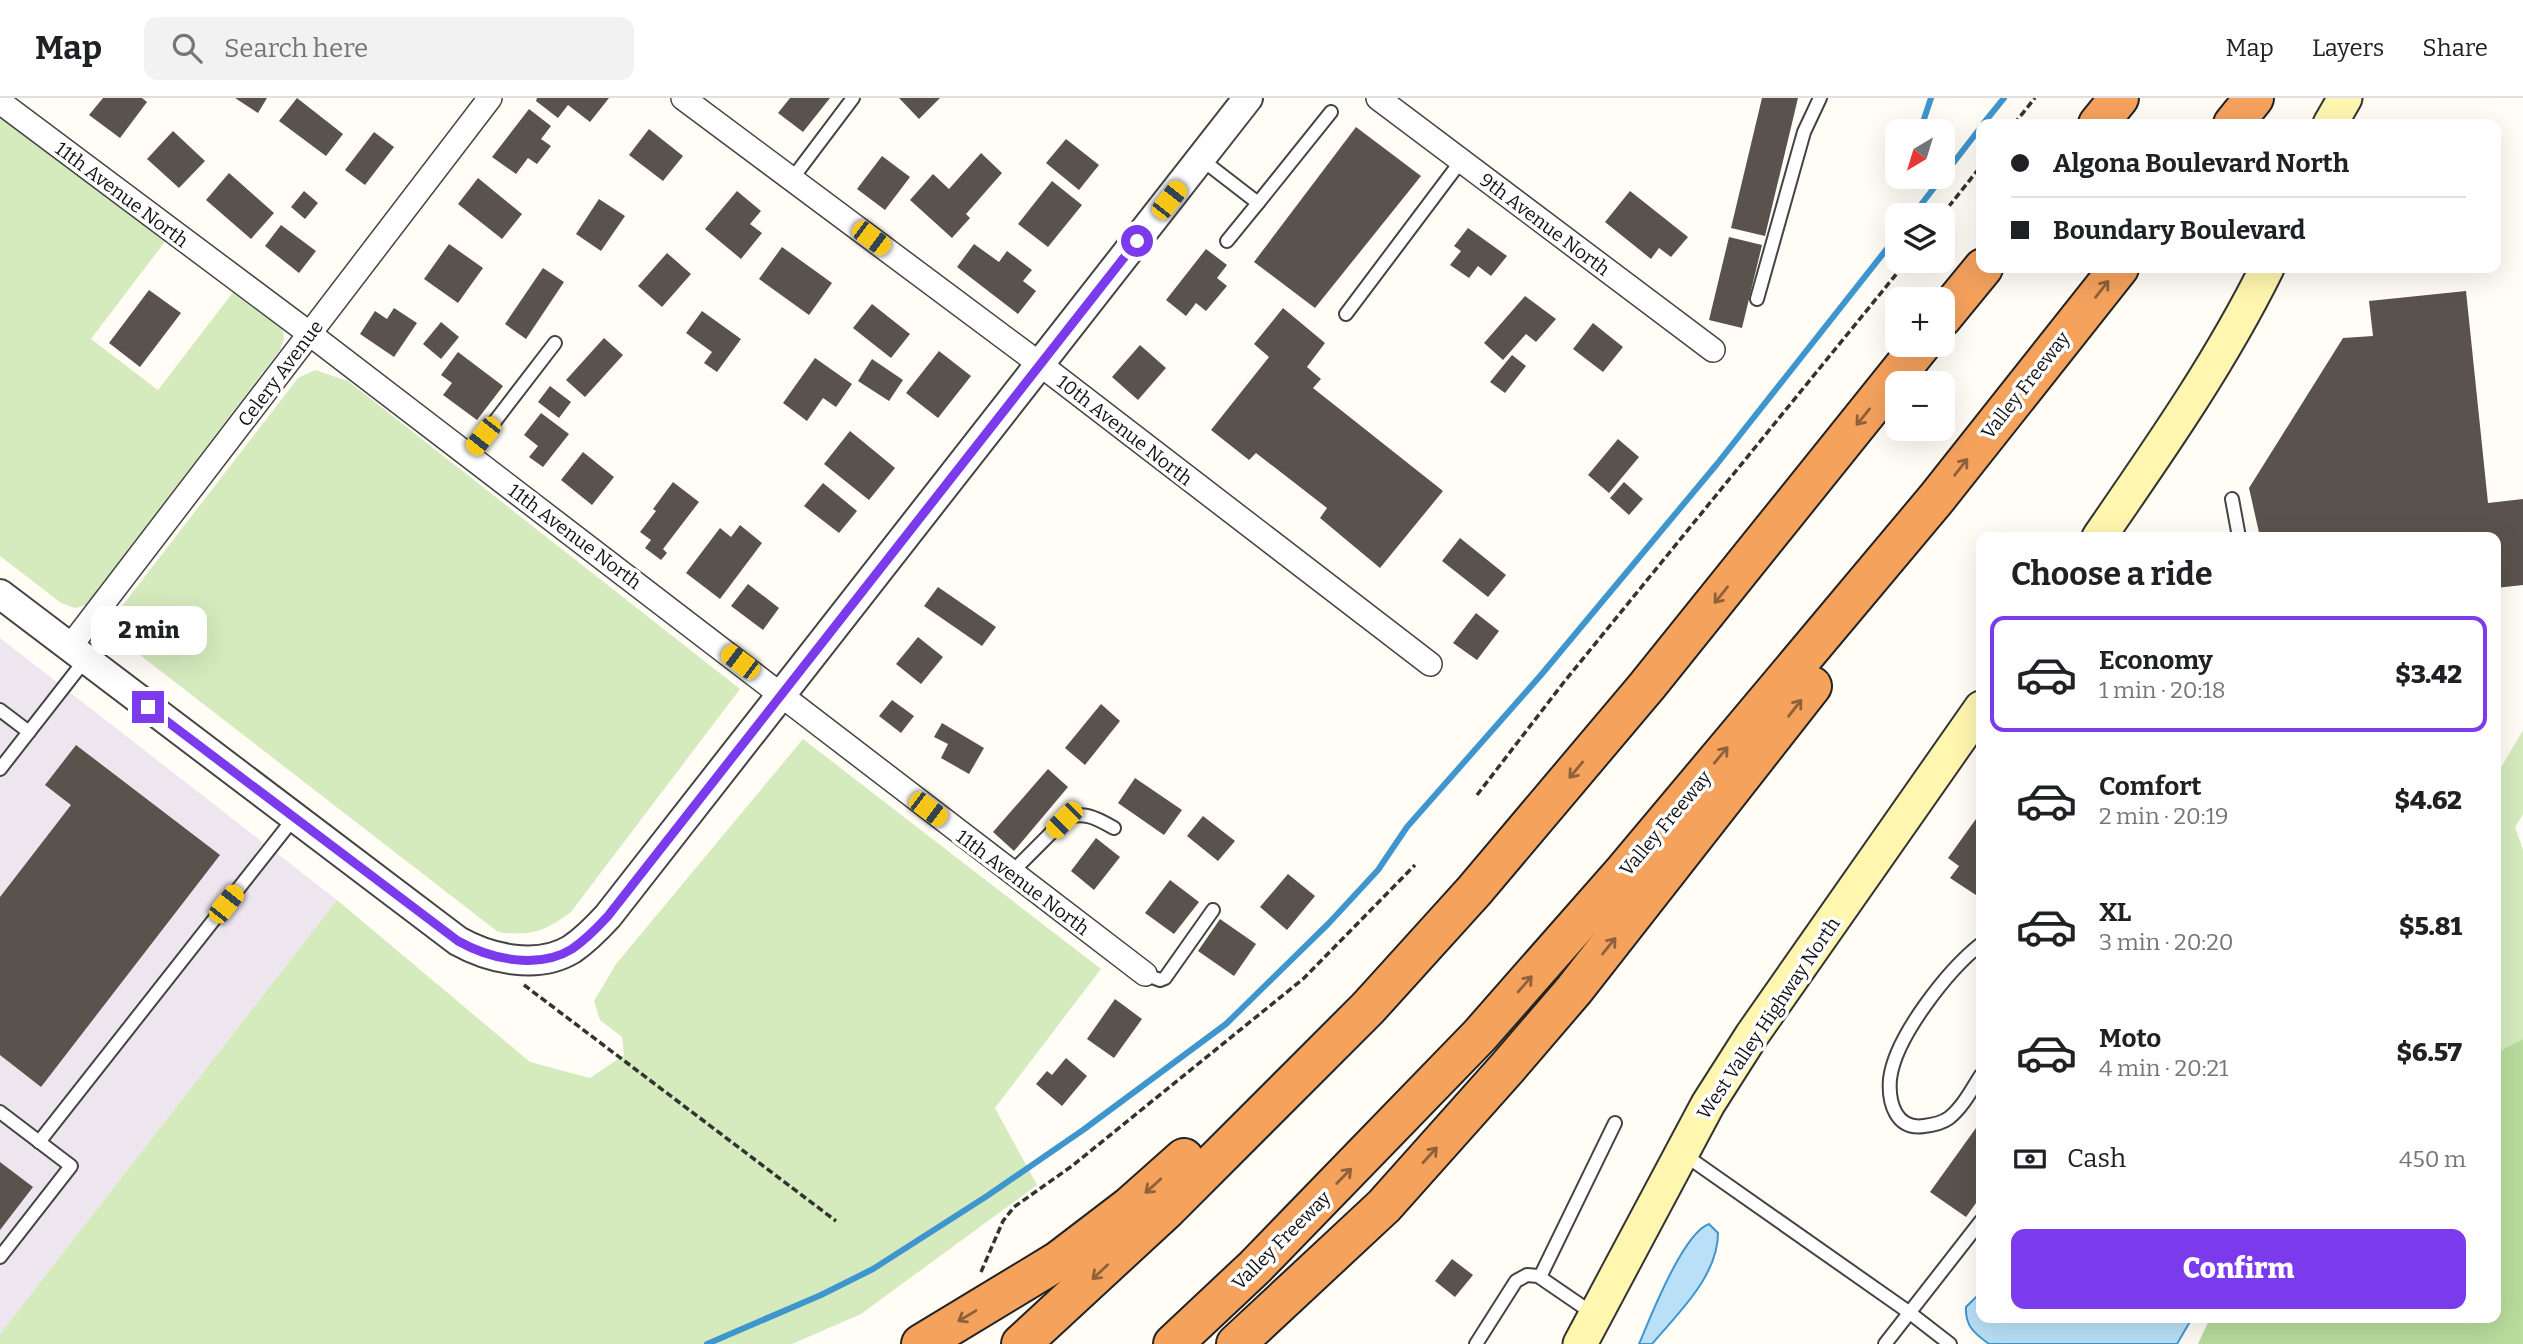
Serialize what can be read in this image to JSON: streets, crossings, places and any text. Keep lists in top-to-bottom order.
{
  "streets": {
    "highway": ["Valley Freeway"],
    "main road": ["West Valley Highway North"],
    "street": [
      "11th Avenue North",
      "9th Avenue North",
      "Celery Avenue",
      "10th Avenue North"
    ]
  },
  "crossings": [
    ["11th Avenue North", "Celery Avenue"]
  ],
  "north": "bottom left",
  "page": {
    "header": "Map",
    "search": "Search here",
    "nav": ["Map", "Layers", "Share"],
    "map_buttons": ["+", "−"],
    "banner": ["Algona Boulevard North", "Boundary Boulevard"],
    "heading": "Choose a ride",
    "bubble": "2 min",
    "list": [
      {
        "name": "Economy",
        "note": "1 min · 20:18",
        "value": "$3.42"
      },
      {
        "name": "Comfort",
        "note": "2 min · 20:19",
        "value": "$4.62"
      },
      {
        "name": "XL",
        "note": "3 min · 20:20",
        "value": "$5.81"
      },
      {
        "name": "Moto",
        "note": "4 min · 20:21",
        "value": "$6.57"
      }
    ],
    "pay": ["Cash", "450 m"],
    "buttons": "Confirm"
  }
}
